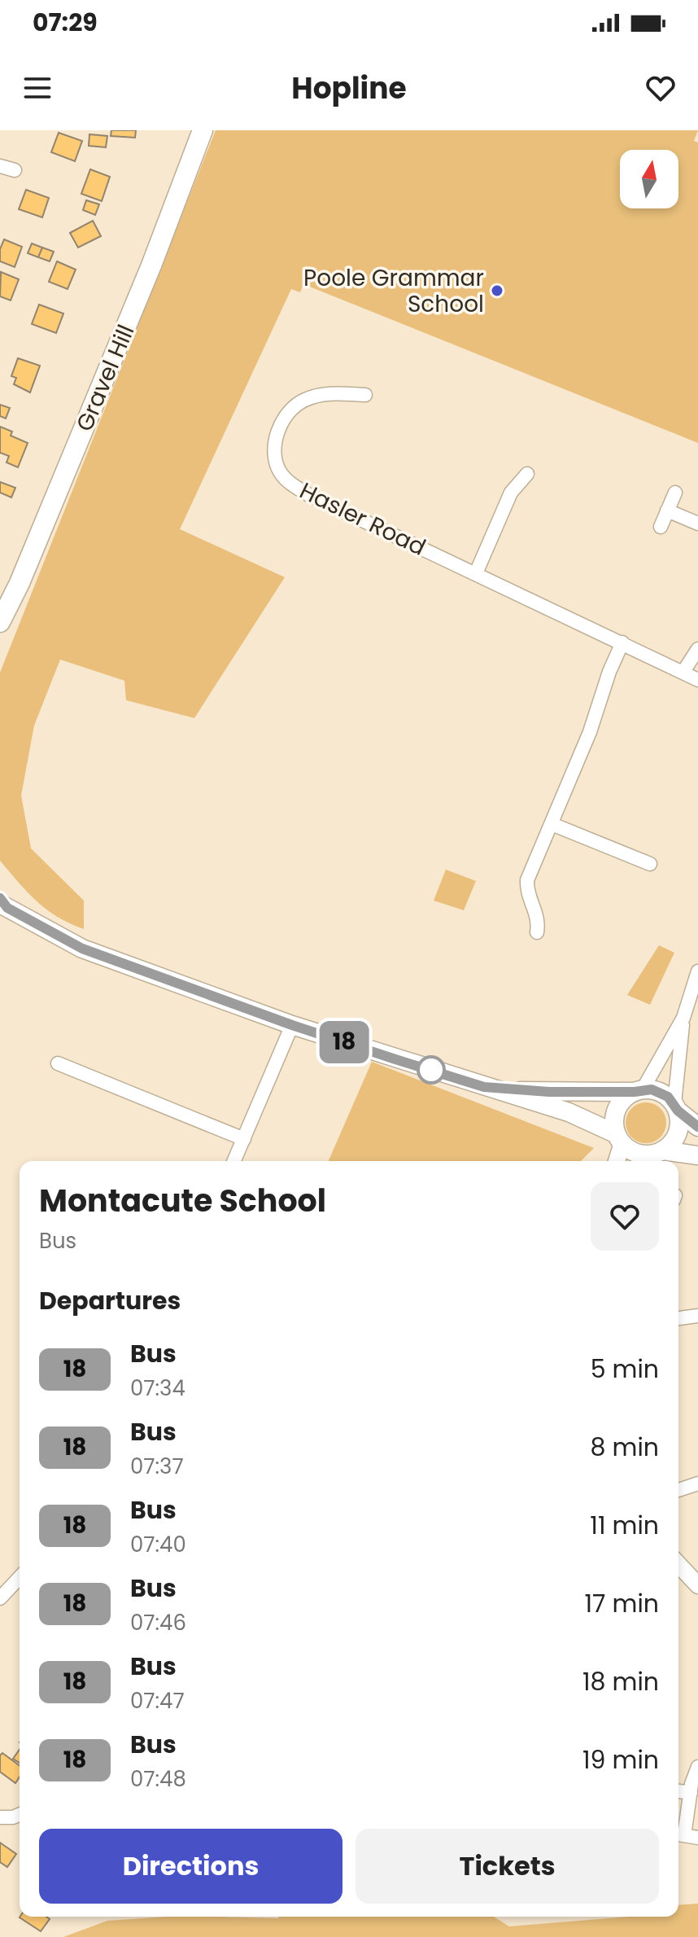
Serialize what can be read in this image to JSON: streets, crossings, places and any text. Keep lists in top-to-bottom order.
{
  "streets": {
    "main road": ["Gravel Hill"],
    "street": ["Hasler Road"]
  },
  "places": ["Poole Grammar School"],
  "lines": ["bus line 18"],
  "north": "top",
  "page": {
    "status": "07:29",
    "header": "Hopline",
    "on_map": "18",
    "heading": [
      ["Montacute School", "Bus"],
      "Departures"
    ],
    "list": [
      {
        "mark": "18",
        "name": "Bus",
        "note": "07:34",
        "value": "5 min"
      },
      {
        "mark": "18",
        "name": "Bus",
        "note": "07:37",
        "value": "8 min"
      },
      {
        "mark": "18",
        "name": "Bus",
        "note": "07:40",
        "value": "11 min"
      },
      {
        "mark": "18",
        "name": "Bus",
        "note": "07:46",
        "value": "17 min"
      },
      {
        "mark": "18",
        "name": "Bus",
        "note": "07:47",
        "value": "18 min"
      },
      {
        "mark": "18",
        "name": "Bus",
        "note": "07:48",
        "value": "19 min"
      }
    ],
    "buttons": ["Directions", "Tickets"]
  }
}
